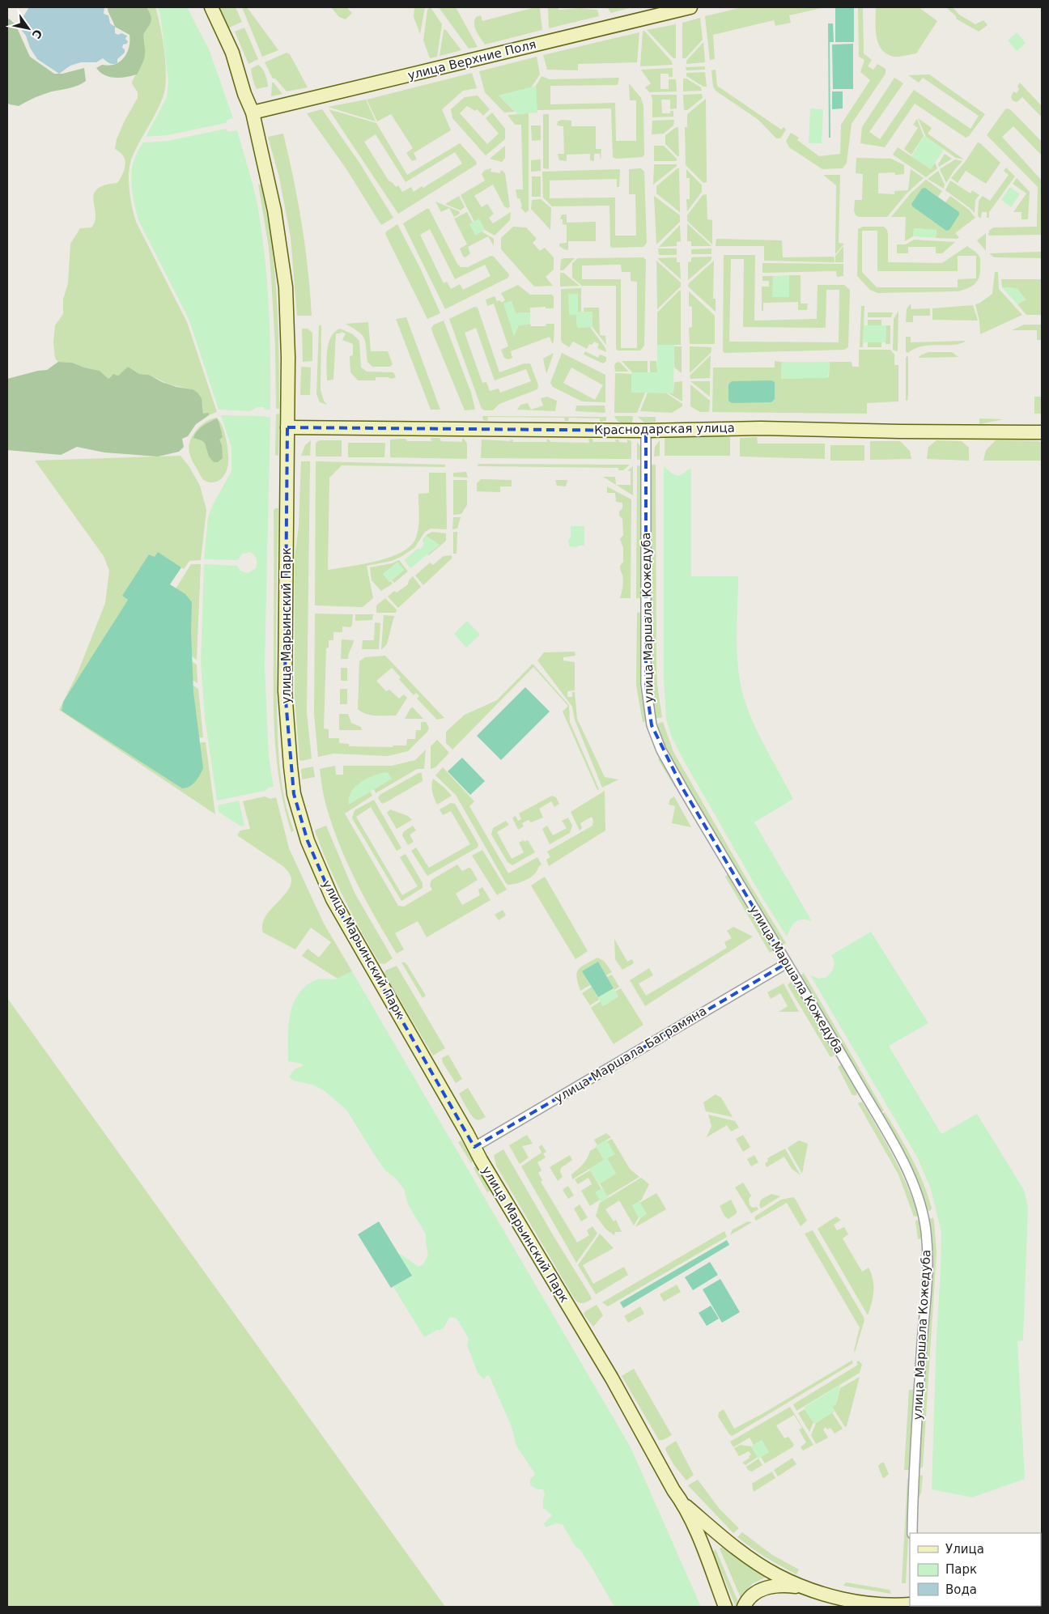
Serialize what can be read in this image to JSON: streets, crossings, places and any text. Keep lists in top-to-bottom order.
{
  "streets": {
    "main road": ["улица Верхние Поля", "Краснодарская улица", "улица Марьинский Парк"],
    "street": ["улица Маршала Кожедуба", "улица Маршала Баграмяна"]
  },
  "crossings": [
    ["улица Верхние Поля", "улица Марьинский Парк"],
    ["Краснодарская улица", "улица Маршала Кожедуба"],
    ["Краснодарская улица", "улица Марьинский Парк"],
    ["улица Маршала Кожедуба", "улица Маршала Баграмяна"],
    ["улица Марьинский Парк", "улица Маршала Баграмяна"]
  ],
  "legend": ["Улица", "Парк", "Вода"],
  "north": "bottom right"
}
